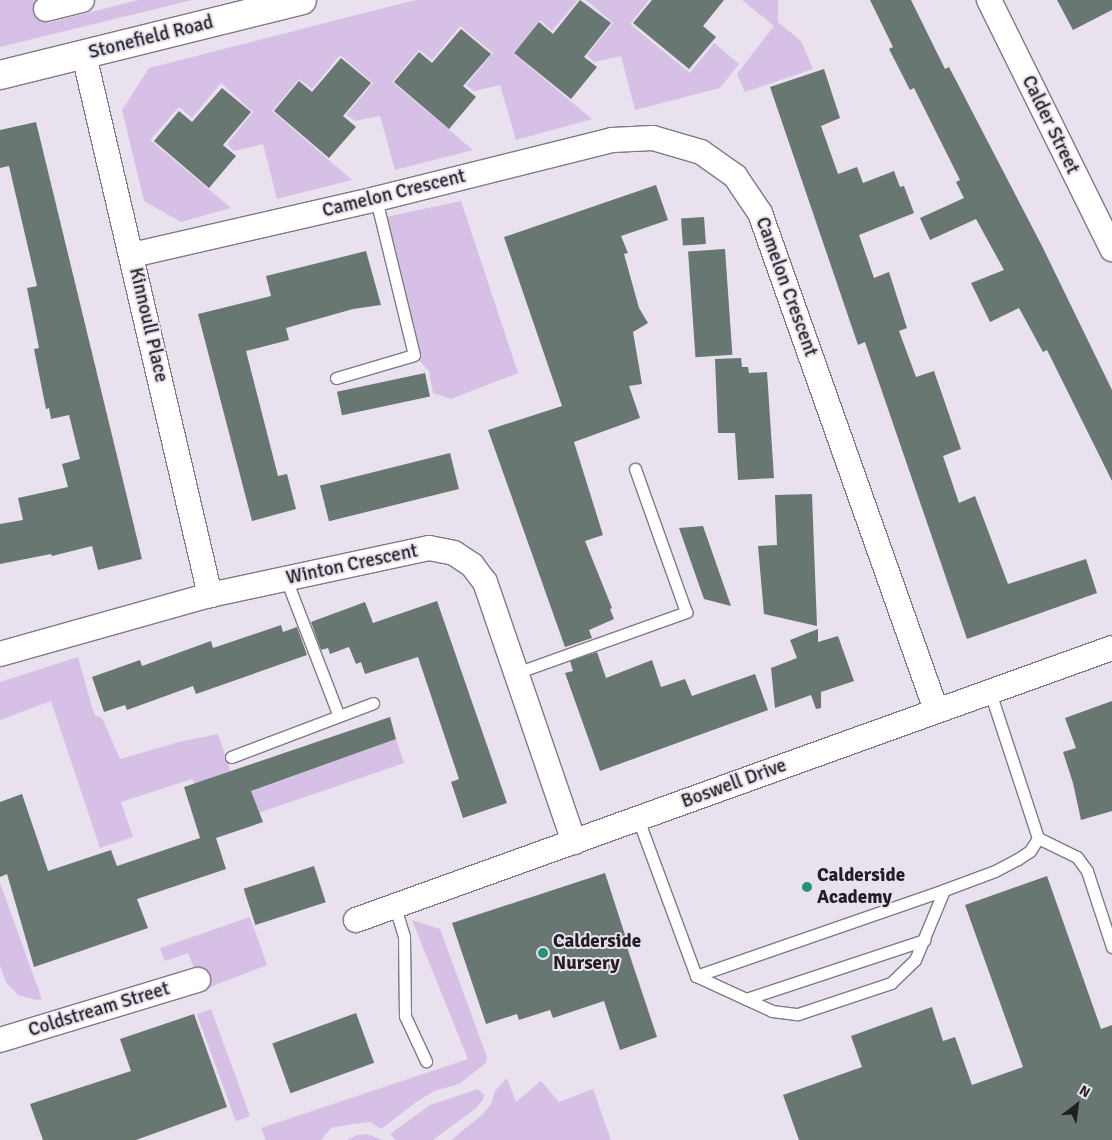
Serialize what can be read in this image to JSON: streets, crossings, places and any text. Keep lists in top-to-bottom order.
{
  "streets": {
    "street": [
      "Stonefield Road",
      "Calder Street",
      "Camelon Crescent",
      "Kinnoull Place",
      "Winton Crescent",
      "Boswell Drive",
      "Coldstream Street"
    ]
  },
  "crossings": [
    ["Stonefield Road", "Kinnoull Place"],
    ["Camelon Crescent", "Kinnoull Place"],
    ["Camelon Crescent", "Boswell Drive"],
    ["Kinnoull Place", "Winton Crescent"],
    ["Winton Crescent", "Boswell Drive"]
  ],
  "places": ["Calderside Academy", "Calderside Nursery"],
  "north": "top right"
}
